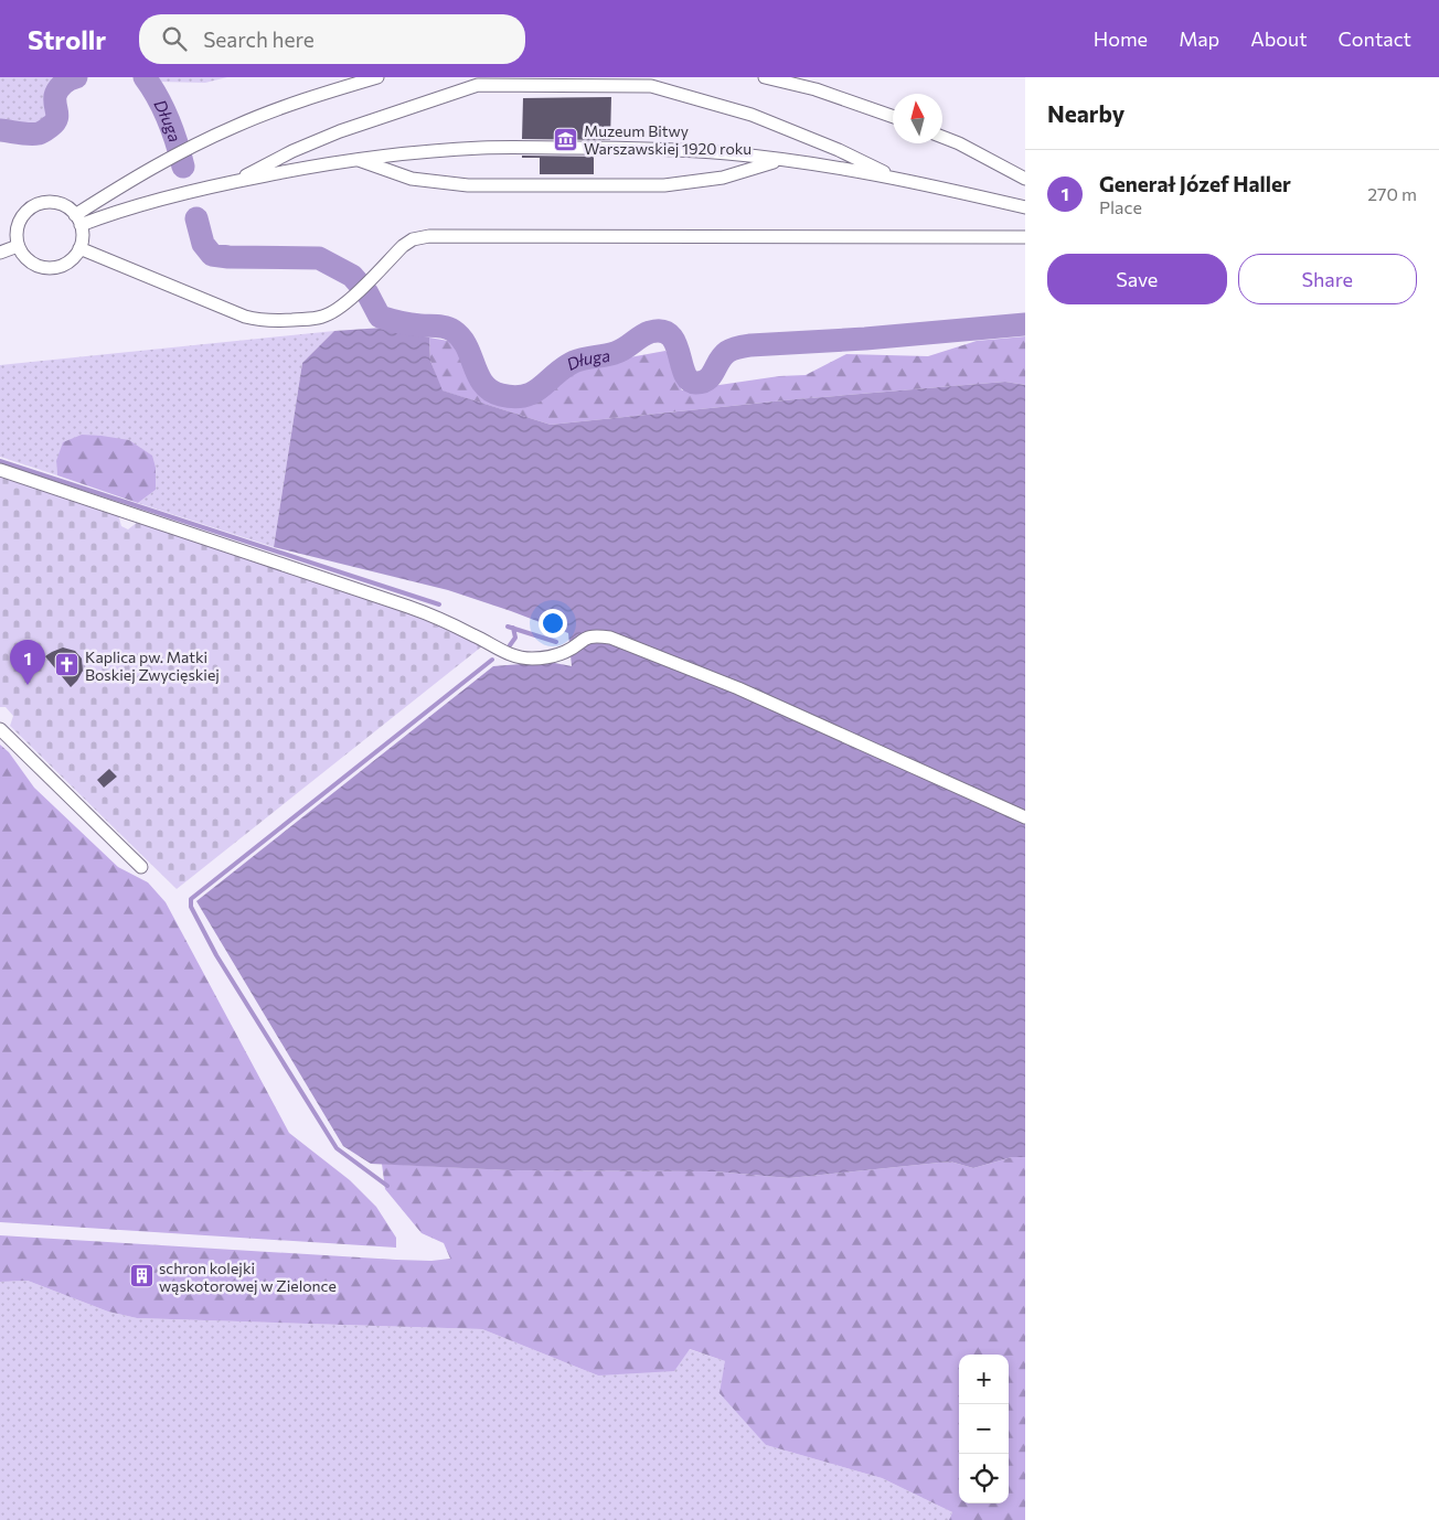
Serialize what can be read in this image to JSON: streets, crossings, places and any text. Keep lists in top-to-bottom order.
{
  "water": ["Długa"],
  "places": {
    "museum": ["Muzeum Bitwy Warszawskiej 1920 roku"],
    "church": ["Kaplica pw. Matki Boskiej Zwycięskiej"],
    "building": ["schron kolejki wąskotorowej w Zielonce"]
  },
  "north": "top",
  "page": {
    "header": "Strollr",
    "search": "Search here",
    "nav": [
      "Home",
      "Map",
      "About",
      "Contact"
    ],
    "heading": "Nearby",
    "list": [
      {
        "mark": "1",
        "name": "Generał Józef Haller",
        "note": "Place",
        "value": "270 m"
      }
    ],
    "buttons": ["Save", "Share"],
    "pins": "1",
    "map_buttons": ["+", "−"]
  }
}
